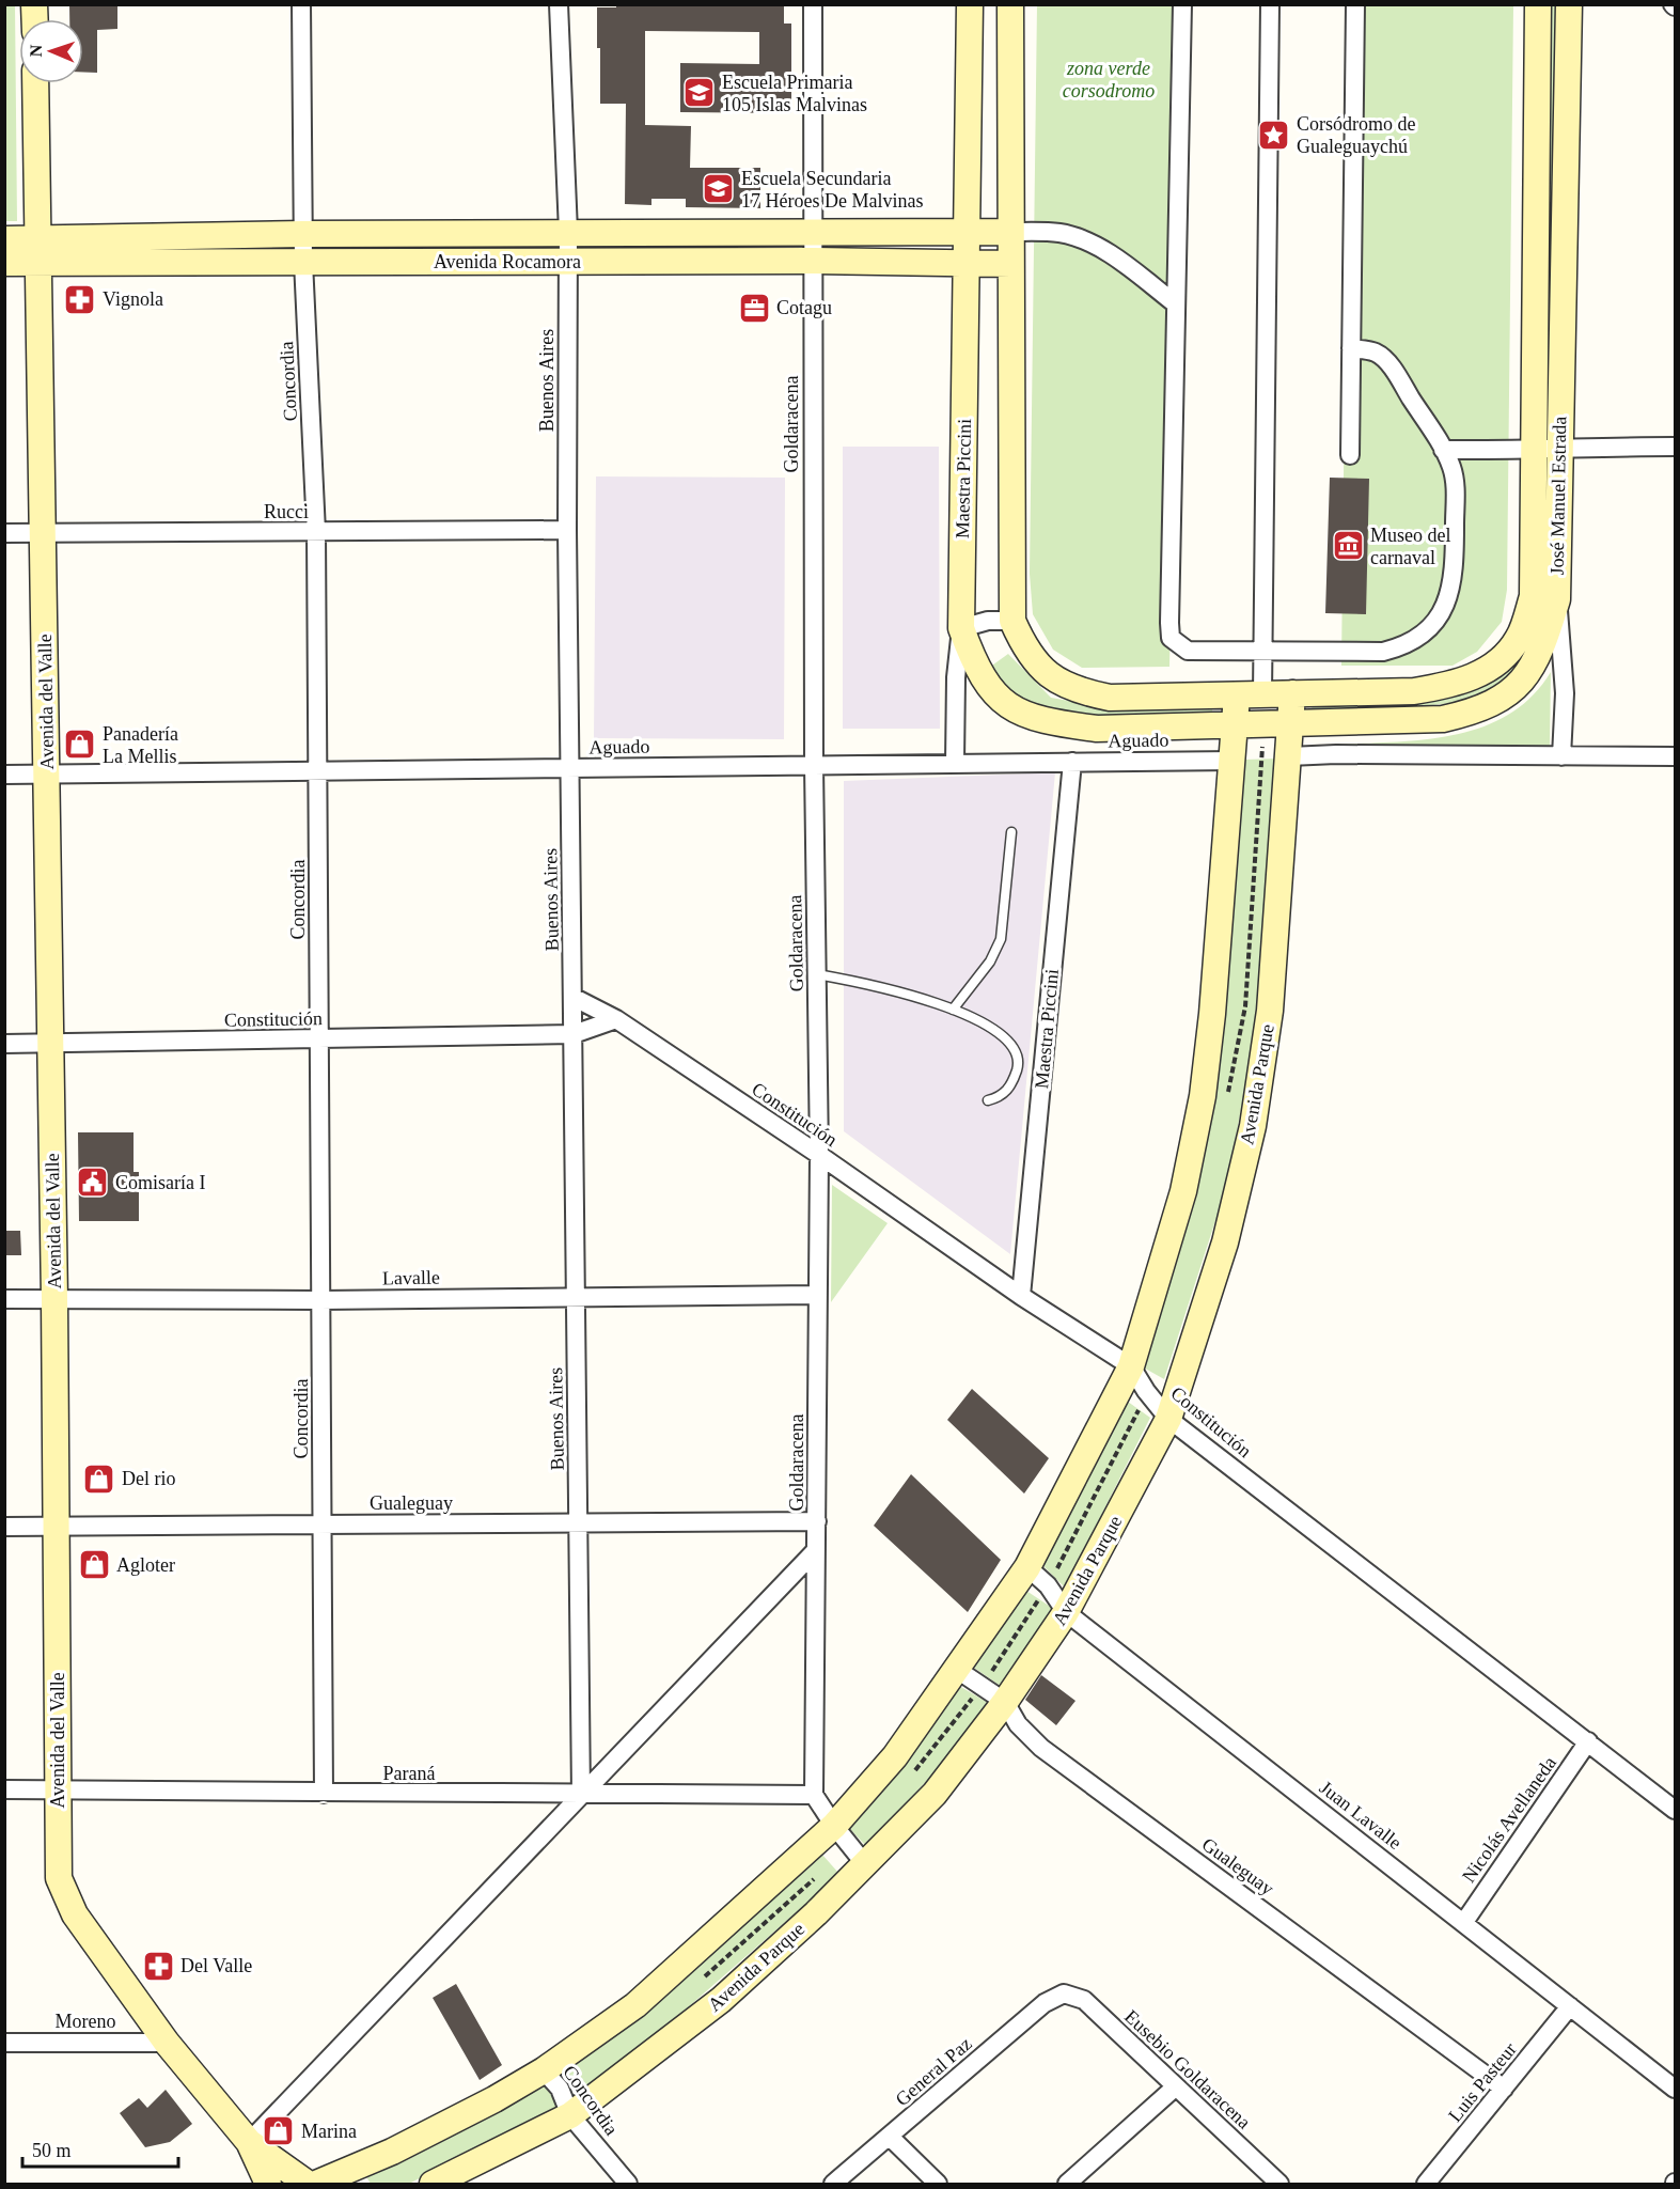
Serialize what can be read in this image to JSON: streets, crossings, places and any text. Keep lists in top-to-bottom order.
{
  "streets": {
    "main road": [
      "Avenida Rocamora",
      "Maestra Piccini",
      "José Manuel Estrada",
      "Avenida del Valle",
      "Avenida Parque"
    ],
    "street": [
      "Buenos Aires",
      "Concordia",
      "Goldaracena",
      "Rucci",
      "Aguado",
      "Constitución",
      "Lavalle",
      "Gualeguay",
      "Paraná",
      "Juan Lavalle",
      "Nicolás Avellaneda",
      "Moreno",
      "Eusebio Goldaracena",
      "General Paz",
      "Luis Pasteur"
    ]
  },
  "crossings": [
    ["Avenida Rocamora", "Buenos Aires"],
    ["Avenida Rocamora", "Concordia"],
    ["Avenida Rocamora", "Goldaracena"],
    ["Avenida Rocamora", "Maestra Piccini"],
    ["Avenida Rocamora", "Avenida del Valle"],
    ["Buenos Aires", "Rucci"],
    ["Buenos Aires", "Aguado"],
    ["Buenos Aires", "Constitución"],
    ["Buenos Aires", "Lavalle"],
    ["Buenos Aires", "Gualeguay"],
    ["Buenos Aires", "Paraná"],
    ["Concordia", "Rucci"],
    ["Concordia", "Aguado"],
    ["Concordia", "Constitución"],
    ["Concordia", "Avenida Parque"],
    ["Concordia", "Lavalle"],
    ["Concordia", "Gualeguay"],
    ["Concordia", "Paraná"],
    ["Goldaracena", "Aguado"],
    ["Goldaracena", "Constitución"],
    ["Goldaracena", "Lavalle"],
    ["Goldaracena", "Gualeguay"],
    ["Goldaracena", "Paraná"],
    ["Maestra Piccini", "José Manuel Estrada"],
    ["Maestra Piccini", "Aguado"],
    ["Maestra Piccini", "Constitución"],
    ["José Manuel Estrada", "Avenida Parque"],
    ["Rucci", "Avenida del Valle"],
    ["Avenida del Valle", "Aguado"],
    ["Avenida del Valle", "Constitución"],
    ["Avenida del Valle", "Lavalle"],
    ["Avenida del Valle", "Gualeguay"],
    ["Avenida del Valle", "Paraná"],
    ["Avenida del Valle", "Moreno"],
    ["Constitución", "Avenida Parque"],
    ["Constitución", "Nicolás Avellaneda"],
    ["Avenida Parque", "Gualeguay"],
    ["Avenida Parque", "Juan Lavalle"],
    ["Gualeguay", "Luis Pasteur"],
    ["Juan Lavalle", "Nicolás Avellaneda"],
    ["Juan Lavalle", "Luis Pasteur"],
    ["Eusebio Goldaracena", "General Paz"]
  ],
  "parks": ["zona verde corsodromo"],
  "places": {
    "school or university": ["Escuela Primaria 105 Islas Malvinas", "Escuela Secundaria 17 Héroes De Malvinas"],
    "place": ["Corsódromo de Gualeguaychú"],
    "pharmacy": ["Vignola", "Del Valle"],
    "office": ["Cotagu"],
    "museum": ["Museo del carnaval"],
    "shop": [
      "Panadería La Mellis",
      "Del rio",
      "Agloter",
      "Marina"
    ],
    "public building": ["Comisaría I"]
  },
  "scale_bar": "50 m",
  "north": "left"
}
